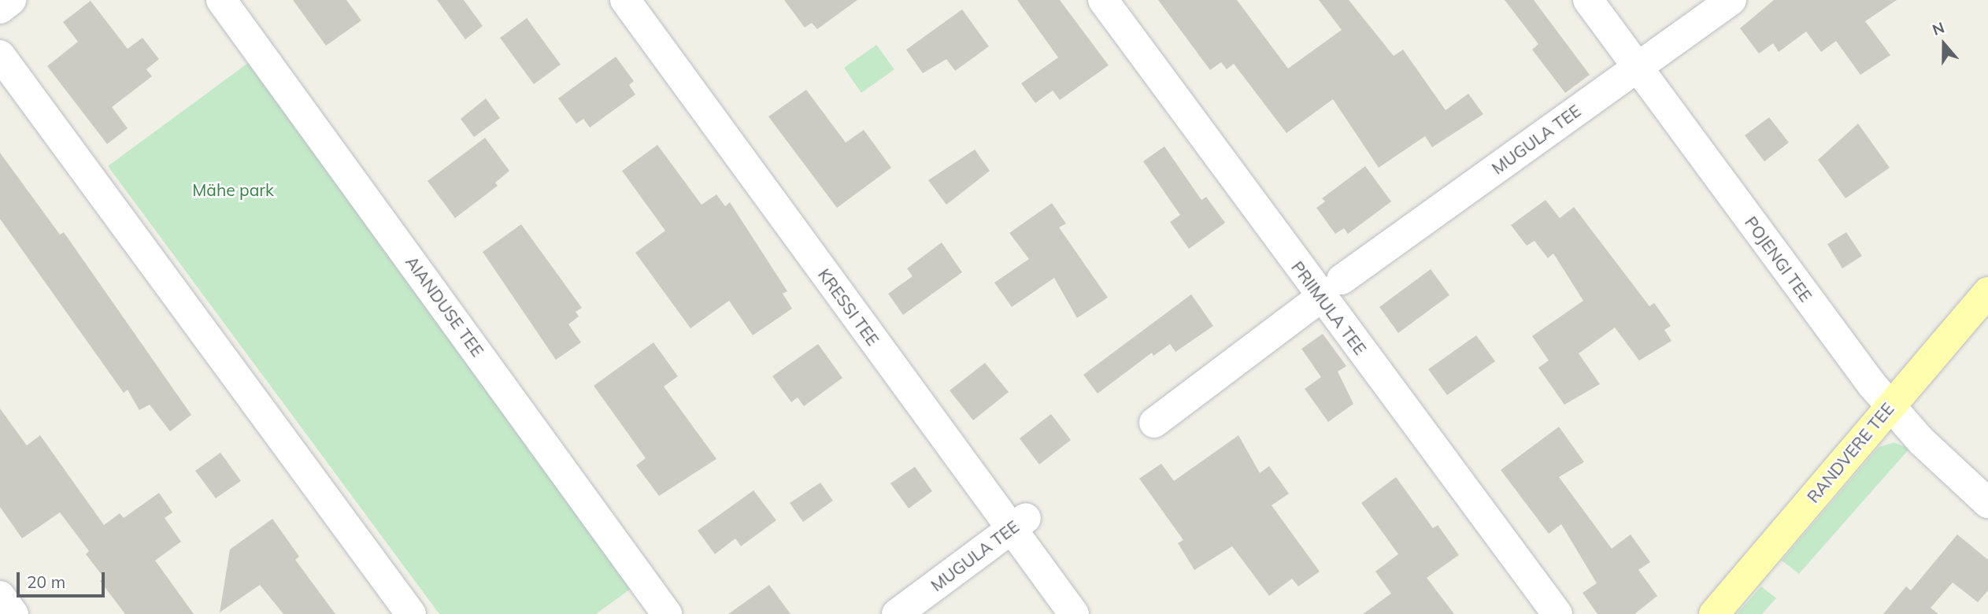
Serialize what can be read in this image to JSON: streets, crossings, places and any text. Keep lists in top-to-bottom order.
{
  "streets": {
    "main road": ["RANDVERE TEE"],
    "street": [
      "MUGULA TEE",
      "POJENGI TEE",
      "AIANDUSE TEE",
      "KRESSI TEE",
      "PRIIMULA TEE"
    ]
  },
  "crossings": [
    ["MUGULA TEE", "POJENGI TEE"],
    ["MUGULA TEE", "KRESSI TEE"],
    ["MUGULA TEE", "PRIIMULA TEE"],
    ["POJENGI TEE", "RANDVERE TEE"]
  ],
  "parks": ["Mähe park"],
  "scale_bar": "20 m",
  "north": "top"
}
